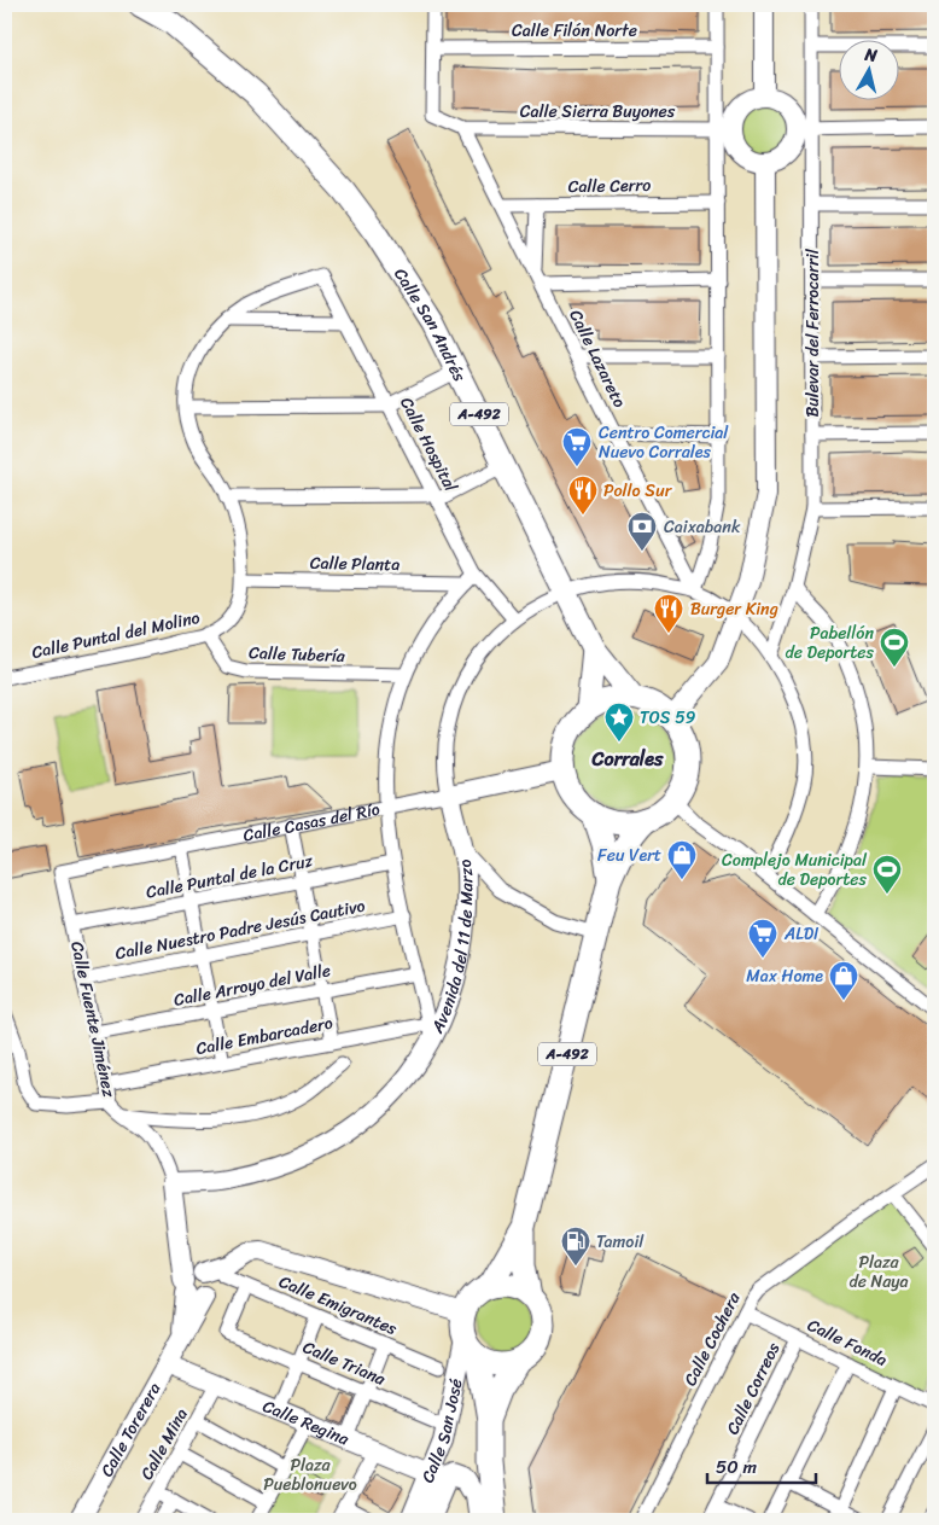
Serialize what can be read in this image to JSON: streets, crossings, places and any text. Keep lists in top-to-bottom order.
{
  "streets": {
    "main road": ["Calle San Andrés", "A-492"],
    "street": [
      "Calle Filón Norte",
      "Calle Sierra Buyones",
      "Calle Cerro",
      "Bulevar del Ferrocarril",
      "Calle Lazareto",
      "Calle Hospital",
      "Calle Planta",
      "Calle Puntal del Molino",
      "Calle Tubería",
      "Calle Casas del Río",
      "Calle Puntal de la Cruz",
      "Calle Nuestro Padre Jesús Cautivo",
      "Avenida del 11 de Marzo",
      "Calle Arroyo del Valle",
      "Calle Fuente Jiménez",
      "Calle Embarcadero",
      "Calle Emigrantes",
      "Calle Cochera",
      "Calle Fonda",
      "Calle Triana",
      "Calle Correos",
      "Calle Regina",
      "Calle Torerera",
      "Calle San José",
      "Calle Mina"
    ]
  },
  "crossings": [
    ["Calle Sierra Buyones", "Bulevar del Ferrocarril"],
    ["Calle Sierra Buyones", "Calle Lazareto"],
    ["Calle Cerro", "Calle Lazareto"],
    ["Calle San Andrés", "A-492"],
    ["Calle San Andrés", "Calle Casas del Río"],
    ["Calle San Andrés", "Avenida del 11 de Marzo"],
    ["Bulevar del Ferrocarril", "Avenida del 11 de Marzo"],
    ["Calle Lazareto", "Avenida del 11 de Marzo"],
    ["A-492", "Calle Casas del Río"],
    ["A-492", "Calle San José"],
    ["Calle Hospital", "Calle Planta"],
    ["Calle Hospital", "Calle Puntal del Molino"],
    ["Calle Hospital", "Avenida del 11 de Marzo"],
    ["Calle Planta", "Calle Puntal del Molino"],
    ["Calle Puntal del Molino", "Calle Tubería"],
    ["Calle Casas del Río", "Avenida del 11 de Marzo"],
    ["Calle Casas del Río", "Calle Fuente Jiménez"],
    ["Calle Puntal de la Cruz", "Calle Fuente Jiménez"],
    ["Calle Nuestro Padre Jesús Cautivo", "Calle Fuente Jiménez"],
    ["Avenida del 11 de Marzo", "Calle Fuente Jiménez"],
    ["Avenida del 11 de Marzo", "Calle Embarcadero"],
    ["Calle Arroyo del Valle", "Calle Fuente Jiménez"],
    ["Calle Fuente Jiménez", "Calle Embarcadero"],
    ["Calle Fuente Jiménez", "Calle Emigrantes"],
    ["Calle Fuente Jiménez", "Calle Torerera"],
    ["Calle Emigrantes", "Calle Triana"],
    ["Calle Emigrantes", "Calle Torerera"],
    ["Calle Cochera", "Calle Fonda"],
    ["Calle Fonda", "Calle Correos"],
    ["Calle Triana", "Calle San José"],
    ["Calle Regina", "Calle Torerera"],
    ["Calle Regina", "Calle San José"],
    ["Calle Regina", "Calle Mina"]
  ],
  "districts": ["Corrales"],
  "parks": ["Plaza de Naya", "Plaza Pueblonuevo"],
  "places": {
    "supermarket": ["Centro Comercial Nuevo Corrales", "ALDI"],
    "restaurant": ["Pollo Sur", "Burger King"],
    "bank": ["Caixabank"],
    "sports": ["Pabellón de Deportes", "Complejo Municipal de Deportes"],
    "place": ["TOS 59"],
    "shop": ["Feu Vert", "Max Home"],
    "fuel station": ["Tamoil"]
  },
  "scale_bar": "50 m",
  "north": "top"
}
